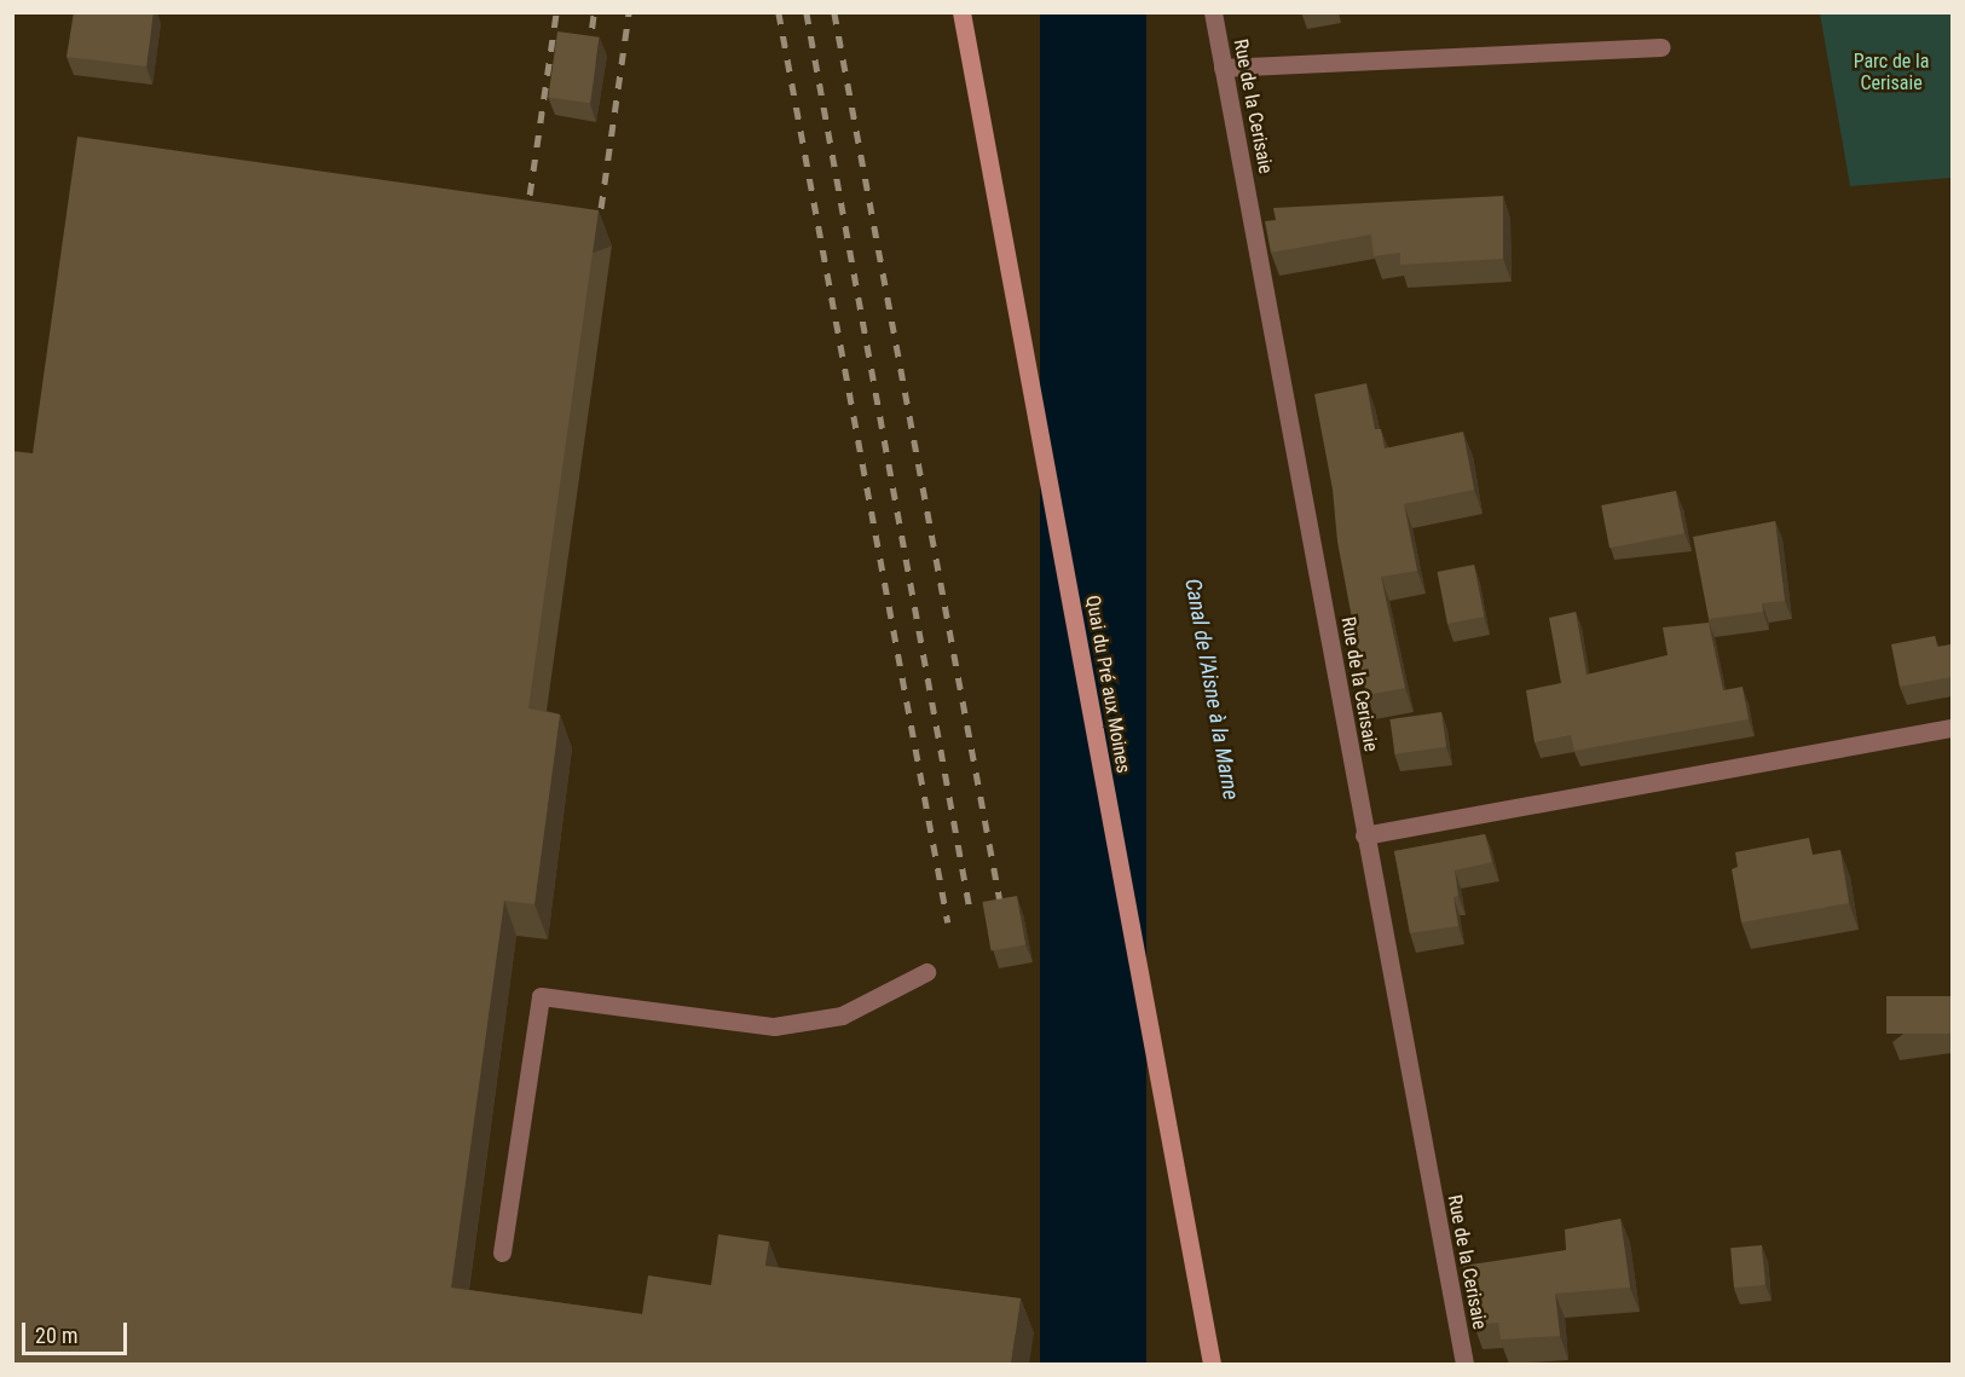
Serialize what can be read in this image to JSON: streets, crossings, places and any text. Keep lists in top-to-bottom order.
{
  "streets": {
    "street": ["Rue de la Cerisaie", "Quai du Pré aux Moines"]
  },
  "water": ["Canal de l'Aisne à la Marne"],
  "parks": ["Parc de la Cerisaie"],
  "scale_bar": "20 m"
}
